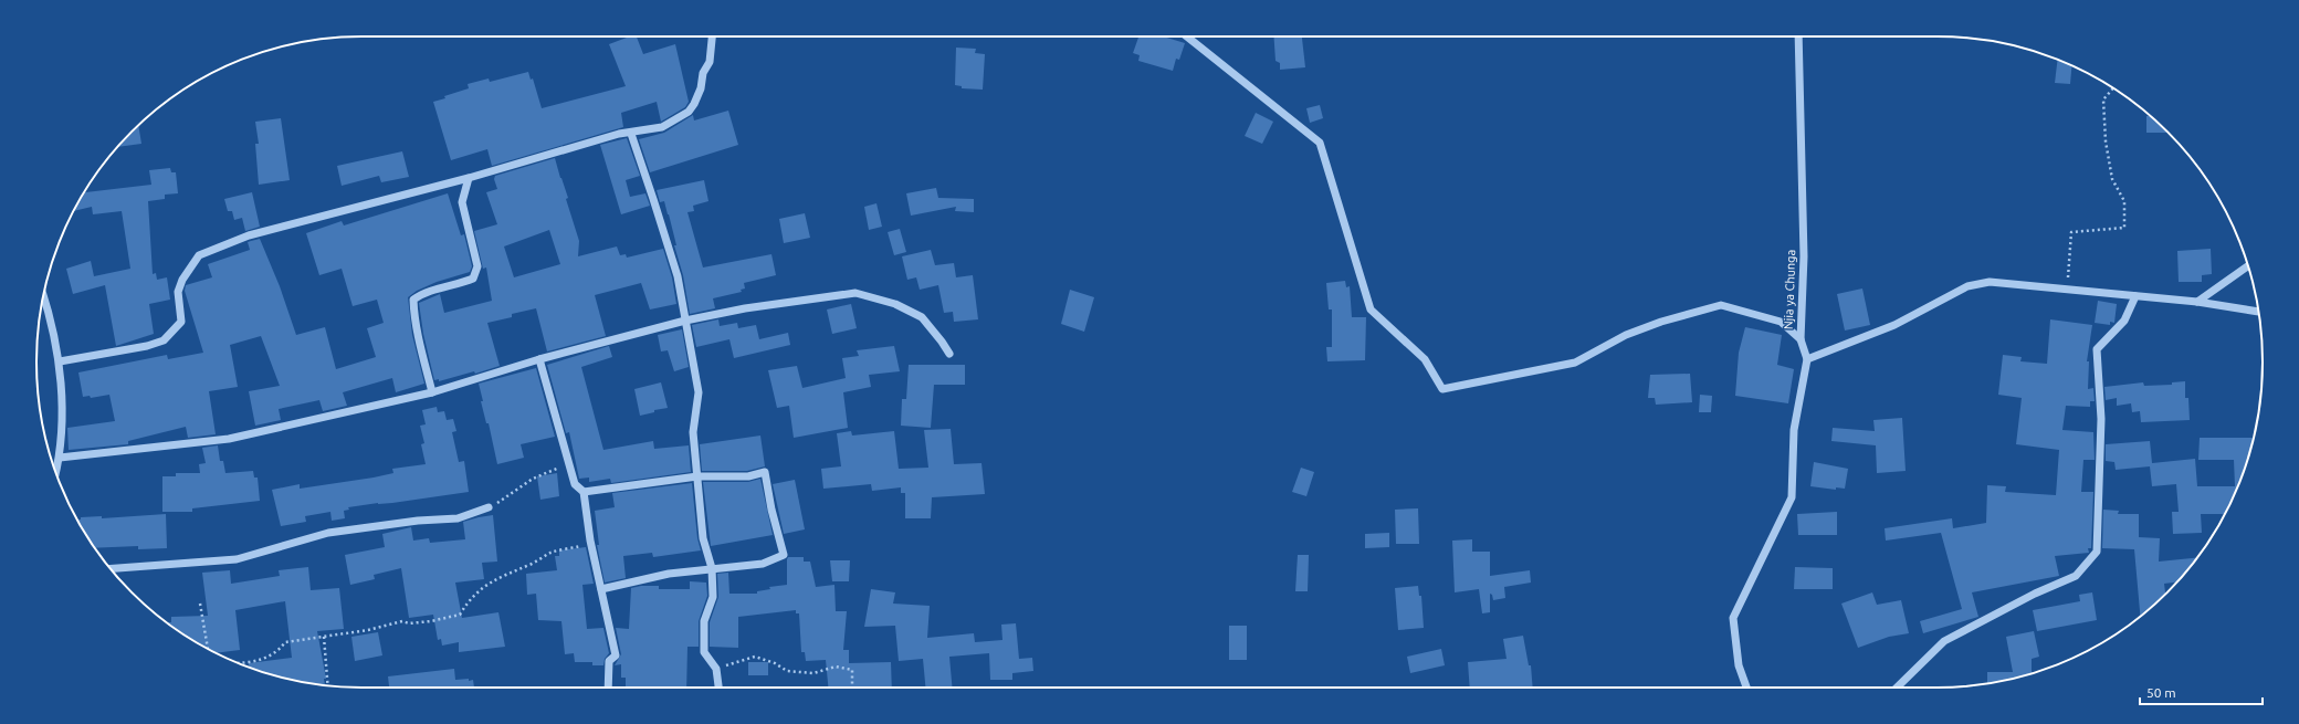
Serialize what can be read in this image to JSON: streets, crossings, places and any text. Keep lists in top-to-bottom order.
{
  "streets": {
    "street": ["Njia ya Chunga"]
  },
  "scale_bar": "50 m"
}
